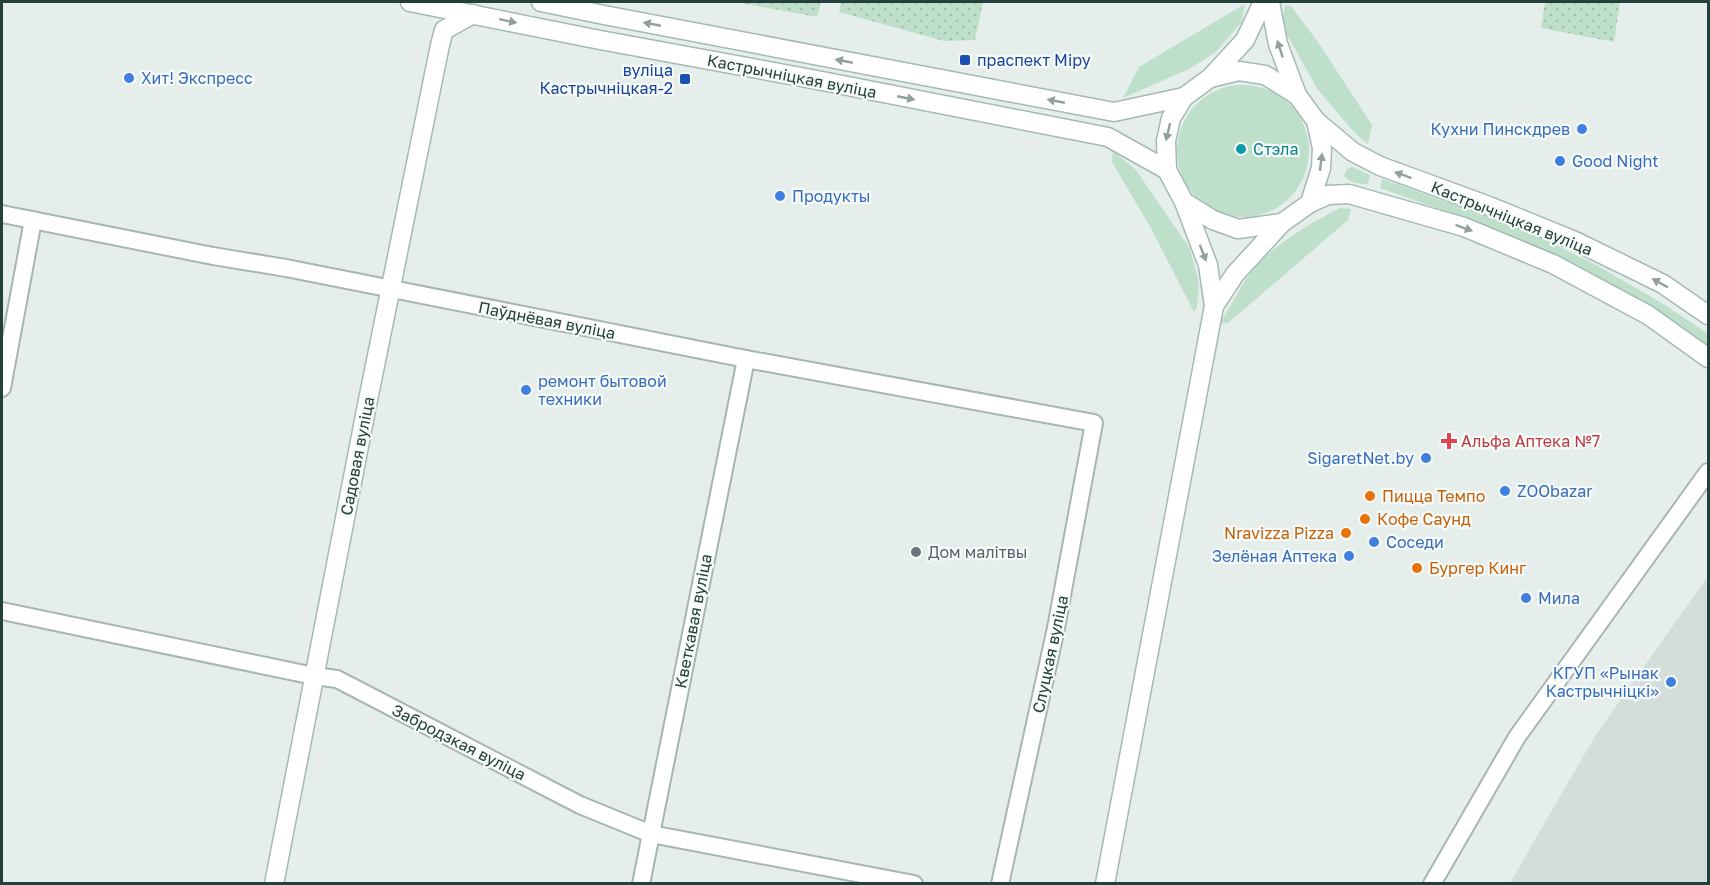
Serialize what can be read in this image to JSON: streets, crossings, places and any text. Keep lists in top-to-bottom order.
{
  "streets": {
    "main road": ["Кастрычніцкая вуліца", "Садовая вуліца"],
    "street": [
      "Паўднёвая вуліца",
      "Кветкавая вуліца",
      "Слуцкая вуліца",
      "Забродзкая вуліца"
    ]
  },
  "crossings": [
    ["Паўднёвая вуліца", "Садовая вуліца"],
    ["Паўднёвая вуліца", "Кветкавая вуліца"],
    ["Паўднёвая вуліца", "Слуцкая вуліца"],
    ["Садовая вуліца", "Забродзкая вуліца"],
    ["Кветкавая вуліца", "Забродзкая вуліца"]
  ],
  "places": {
    "transit": ["праспект Міру", "вуліца Кастрычніцкая-2"],
    "other": [
      "Хит! Экспресс",
      "Кухни Пинскдрев",
      "Стэла",
      "Good Night",
      "Продукты",
      "ремонт бытовой техники",
      "SigaretNet.by",
      "ZOObazar",
      "Пицца Темпо",
      "Кофе Саунд",
      "Nravizza Pizza",
      "Соседи",
      "Дом малітвы",
      "Зелёная Аптека",
      "Бургер Кинг",
      "Мила",
      "КГУП «Рынак Кастрычніцкі»"
    ],
    "health": ["Альфа Аптека №7"]
  }
}
